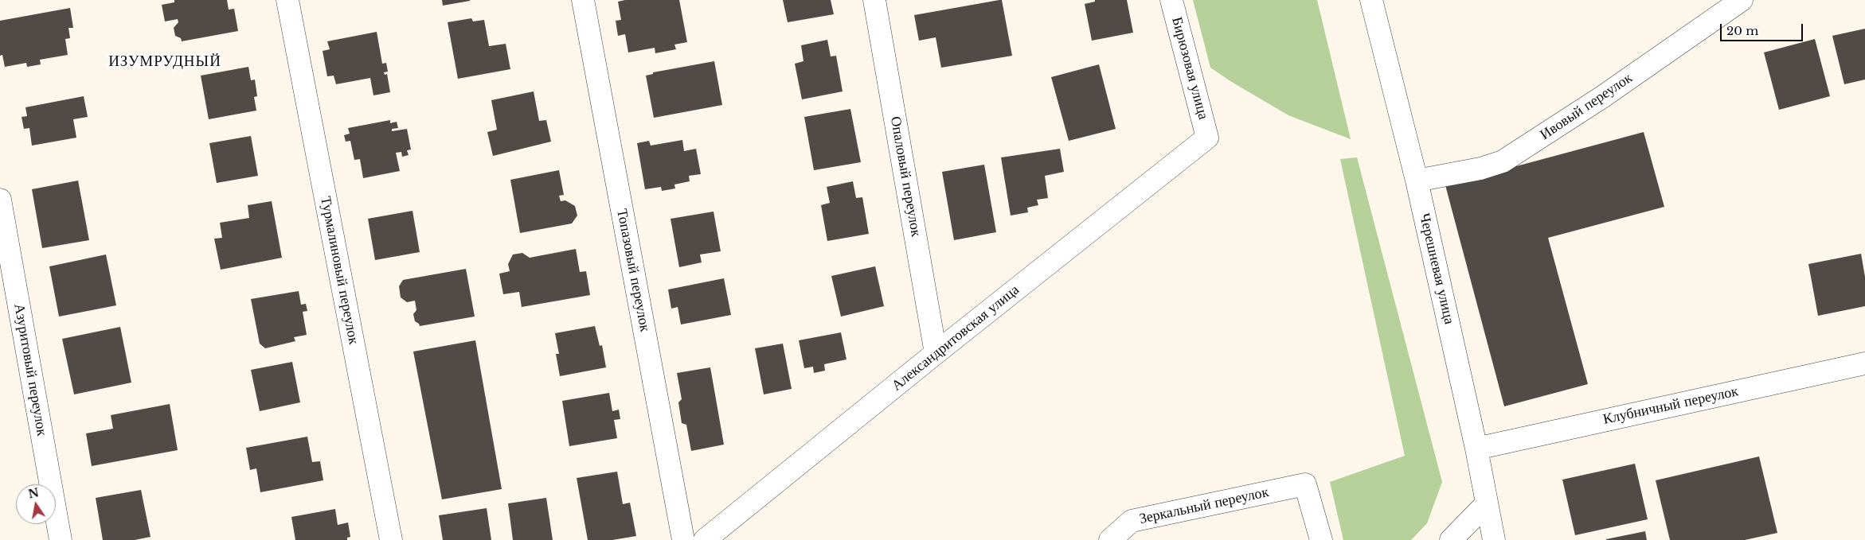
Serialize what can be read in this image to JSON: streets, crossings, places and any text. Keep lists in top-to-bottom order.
{
  "streets": {
    "street": [
      "Бирюзовая улица",
      "Ивовый переулок",
      "Опаловый переулок",
      "Черешневая улица",
      "Турмалиновый переулок",
      "Топазовый переулок",
      "Александритовская улица",
      "Азуритовый переулок",
      "Клубничный переулок",
      "Зеркальный переулок"
    ]
  },
  "crossings": [
    ["Бирюзовая улица", "Александритовская улица"],
    ["Ивовый переулок", "Черешневая улица"],
    ["Опаловый переулок", "Александритовская улица"],
    ["Черешневая улица", "Клубничный переулок"]
  ],
  "districts": ["ИЗУМРУДНЫЙ"],
  "scale_bar": "20 m",
  "north": "top"
}
